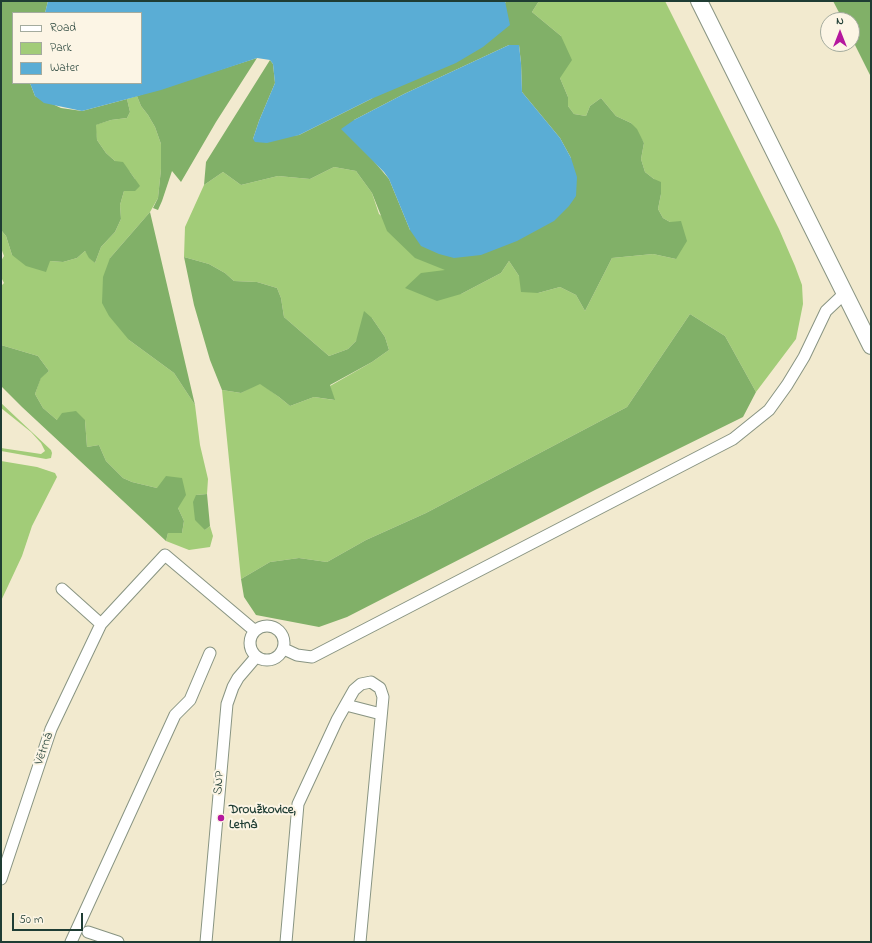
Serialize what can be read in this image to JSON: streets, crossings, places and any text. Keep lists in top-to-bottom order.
{
  "streets": {
    "street": ["Větrná", "SNP"]
  },
  "crossings": [
    ["Větrná", "SNP"]
  ],
  "places": ["Droužkovice, Letná"],
  "legend": ["Road", "Park", "Water"],
  "scale_bar": "50 m",
  "north": "top"
}
